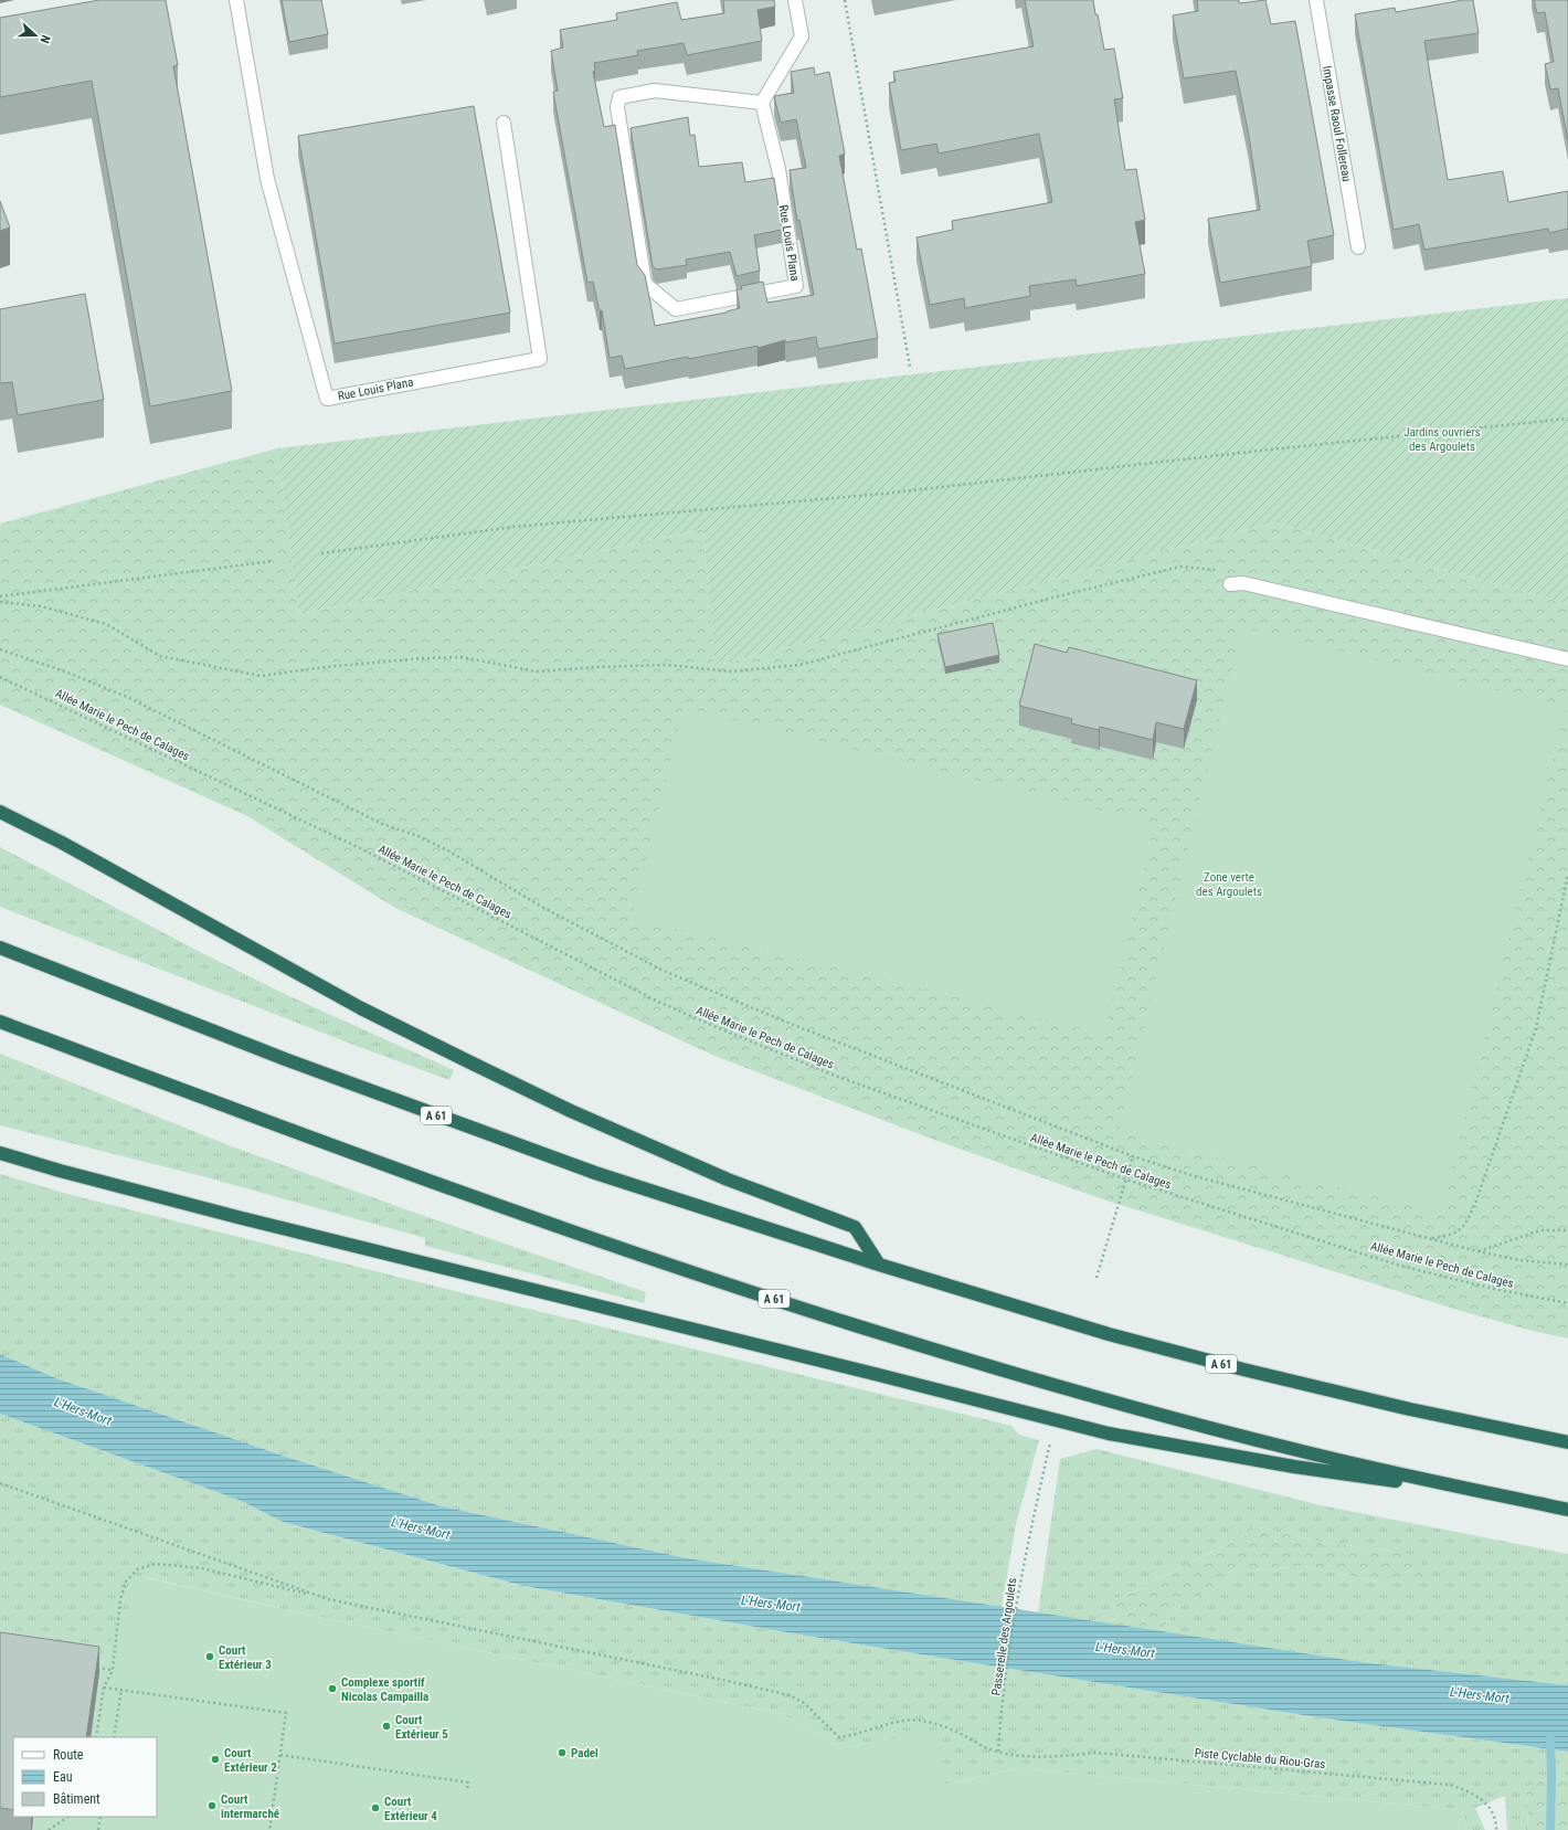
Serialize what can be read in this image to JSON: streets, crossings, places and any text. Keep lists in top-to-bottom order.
{
  "streets": {
    "highway": ["A 61"],
    "street": ["Impasse Raoul Follereau", "Rue Louis Plana"],
    "path": ["Allée Marie le Pech de Calages", "Passerelle des Argoulets", "Piste Cyclable du Riou-Gras"]
  },
  "crossings": [
    ["Passerelle des Argoulets", "Piste Cyclable du Riou-Gras"]
  ],
  "water": ["L'Hers-Mort"],
  "parks": ["Jardins ouvriers des Argoulets", "Zone verte des Argoulets"],
  "places": [
    "Court Extérieur 3",
    "Complexe sportif Nicolas Campailla",
    "Court Extérieur 5",
    "Padel",
    "Court Extérieur 2",
    "Court intermarché",
    "Court Extérieur 4"
  ],
  "legend": ["Route", "Eau", "Bâtiment"],
  "north": "right"
}
